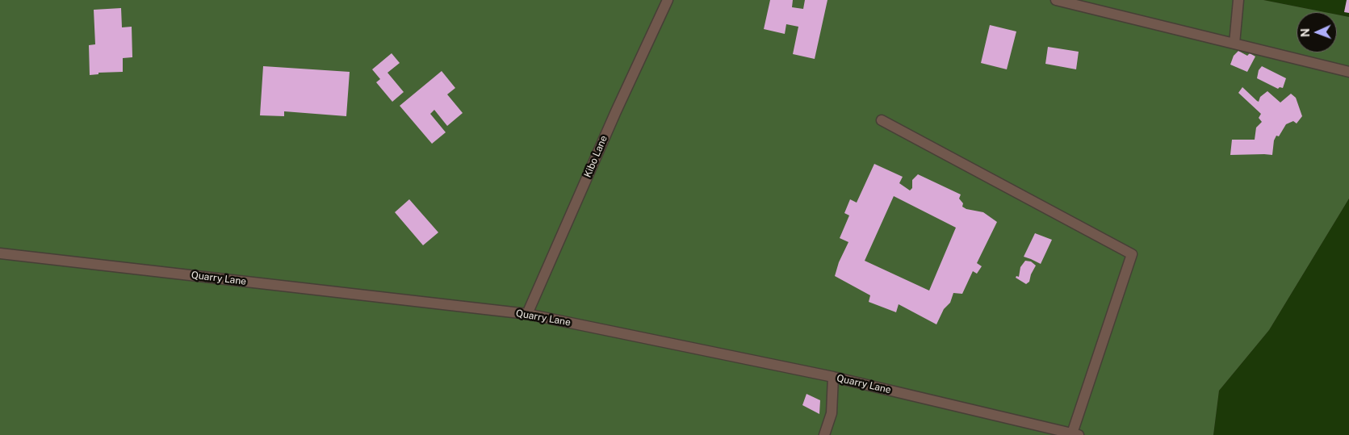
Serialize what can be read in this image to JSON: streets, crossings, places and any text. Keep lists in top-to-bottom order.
{
  "streets": {
    "street": ["Kibo Lane", "Quarry Lane"]
  },
  "crossings": [
    ["Kibo Lane", "Quarry Lane"]
  ],
  "north": "left"
}
